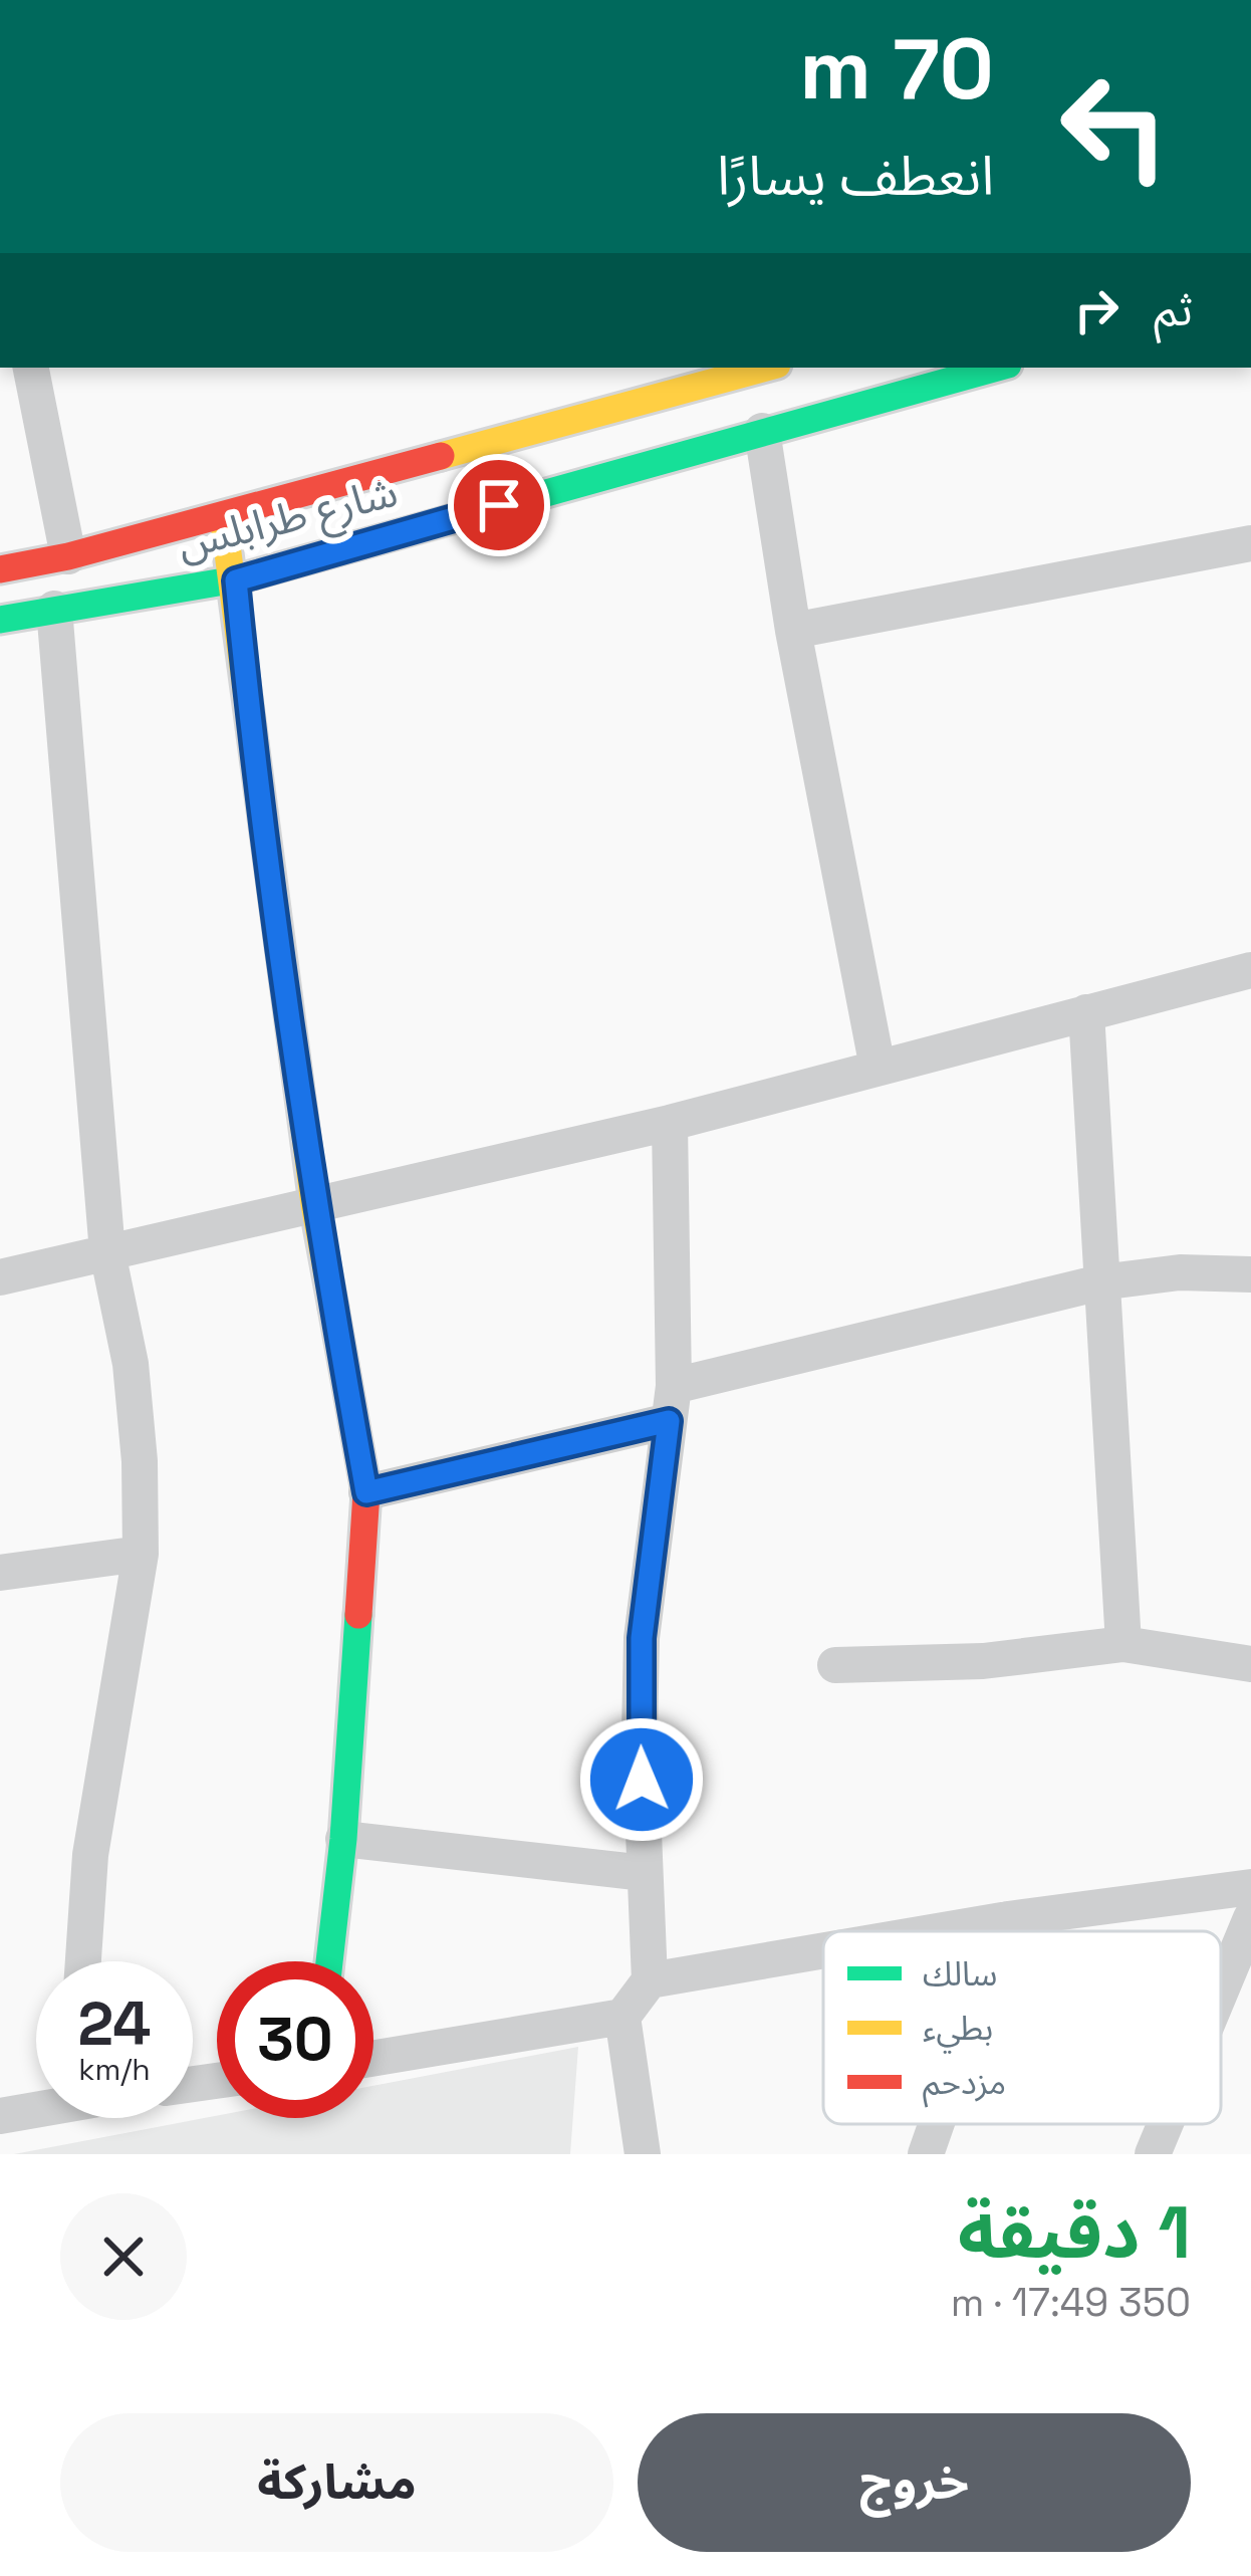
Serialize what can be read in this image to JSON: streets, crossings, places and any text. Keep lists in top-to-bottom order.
{
  "streets": {
    "main road": ["شارع طرابلس"]
  },
  "legend": ["سالك", "بطيء", "مزدحم"],
  "page": {
    "turn": ["70 m", "انعطف يسارًا"],
    "then": "ثم",
    "speed": "24 km/h",
    "limit": "30",
    "heading": ["1 دقيقة", "350 m · 17:49"],
    "buttons": ["خروج", "مشاركة"]
  }
}
